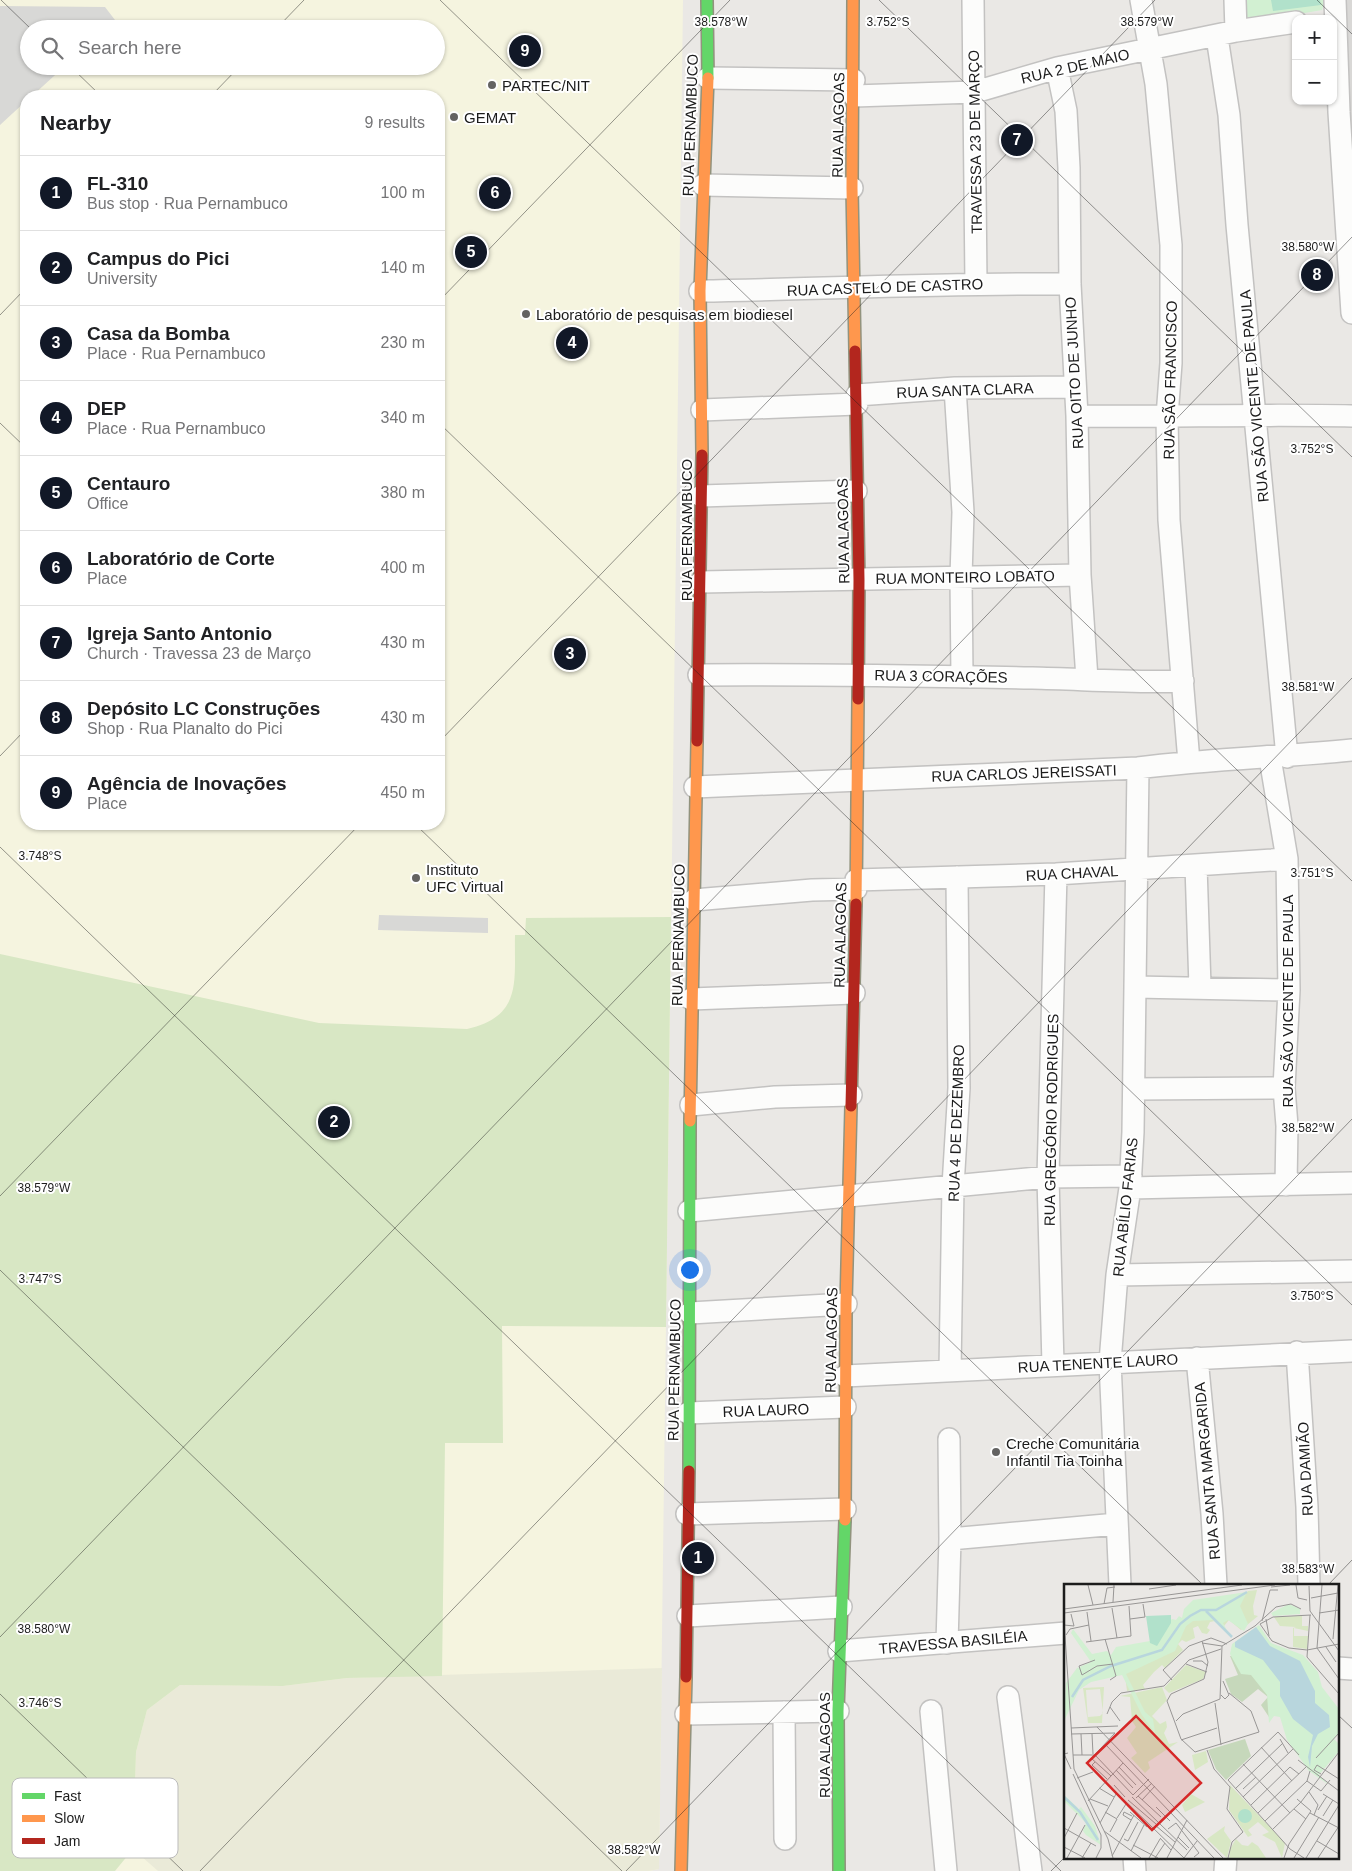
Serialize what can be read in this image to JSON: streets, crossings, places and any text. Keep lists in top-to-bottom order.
{
  "streets": {
    "street": [
      "RUA 2 DE MAIO",
      "RUA PERNAMBUCO",
      "RUA ALAGOAS",
      "TRAVESSA 23 DE MARÇO",
      "RUA CASTELO DE CASTRO",
      "RUA OITO DE JUNHO",
      "RUA SÃO FRANCISCO",
      "RUA SANTA CLARA",
      "RUA SÃO VICENTE DE PAULA",
      "RUA MONTEIRO LOBATO",
      "RUA 3 CORAÇÕES",
      "RUA CARLOS JEREISSATI",
      "RUA CHAVAL",
      "RUA GREGÓRIO RODRIGUES",
      "RUA 4 DE DEZEMBRO",
      "RUA ABÍLIO FARIAS",
      "RUA TENENTE LAURO",
      "RUA LAURO",
      "RUA DAMIÃO",
      "RUA SANTA MARGARIDA",
      "TRAVESSA BASILÉIA"
    ]
  },
  "crossings": [
    ["RUA 2 DE MAIO", "RUA PERNAMBUCO"],
    ["RUA 2 DE MAIO", "RUA ALAGOAS"],
    ["RUA 2 DE MAIO", "TRAVESSA 23 DE MARÇO"],
    ["RUA 2 DE MAIO", "RUA OITO DE JUNHO"],
    ["RUA 2 DE MAIO", "RUA SÃO FRANCISCO"],
    ["RUA 2 DE MAIO", "RUA SÃO VICENTE DE PAULA"],
    ["RUA PERNAMBUCO", "RUA CASTELO DE CASTRO"],
    ["RUA PERNAMBUCO", "RUA SANTA CLARA"],
    ["RUA PERNAMBUCO", "RUA MONTEIRO LOBATO"],
    ["RUA PERNAMBUCO", "RUA 3 CORAÇÕES"],
    ["RUA PERNAMBUCO", "RUA CARLOS JEREISSATI"],
    ["RUA PERNAMBUCO", "RUA CHAVAL"],
    ["RUA PERNAMBUCO", "RUA LAURO"],
    ["RUA ALAGOAS", "RUA CASTELO DE CASTRO"],
    ["RUA ALAGOAS", "RUA SANTA CLARA"],
    ["RUA ALAGOAS", "RUA MONTEIRO LOBATO"],
    ["RUA ALAGOAS", "RUA 3 CORAÇÕES"],
    ["RUA ALAGOAS", "RUA CARLOS JEREISSATI"],
    ["RUA ALAGOAS", "RUA CHAVAL"],
    ["RUA ALAGOAS", "RUA TENENTE LAURO"],
    ["RUA ALAGOAS", "RUA LAURO"],
    ["RUA ALAGOAS", "TRAVESSA BASILÉIA"],
    ["TRAVESSA 23 DE MARÇO", "RUA CASTELO DE CASTRO"],
    ["RUA CASTELO DE CASTRO", "RUA OITO DE JUNHO"],
    ["RUA OITO DE JUNHO", "RUA SANTA CLARA"],
    ["RUA OITO DE JUNHO", "RUA MONTEIRO LOBATO"],
    ["RUA OITO DE JUNHO", "RUA 3 CORAÇÕES"],
    ["RUA SÃO FRANCISCO", "RUA 3 CORAÇÕES"],
    ["RUA SÃO FRANCISCO", "RUA CARLOS JEREISSATI"],
    ["RUA SÃO VICENTE DE PAULA", "RUA CARLOS JEREISSATI"],
    ["RUA SÃO VICENTE DE PAULA", "RUA CHAVAL"],
    ["RUA CARLOS JEREISSATI", "RUA ABÍLIO FARIAS"],
    ["RUA CHAVAL", "RUA GREGÓRIO RODRIGUES"],
    ["RUA CHAVAL", "RUA 4 DE DEZEMBRO"],
    ["RUA CHAVAL", "RUA ABÍLIO FARIAS"],
    ["RUA GREGÓRIO RODRIGUES", "RUA TENENTE LAURO"],
    ["RUA 4 DE DEZEMBRO", "RUA TENENTE LAURO"],
    ["RUA ABÍLIO FARIAS", "RUA TENENTE LAURO"],
    ["RUA TENENTE LAURO", "RUA DAMIÃO"],
    ["RUA TENENTE LAURO", "RUA SANTA MARGARIDA"]
  ],
  "places": [
    "PARTEC/NIT",
    "GEMAT",
    "Laboratório de pesquisas em biodiesel",
    "Instituto UFC Virtual",
    "Creche Comunitária Infantil Tia Toinha"
  ],
  "legend": ["Fast", "Slow", "Jam"],
  "page": {
    "map_buttons": ["+", "−"],
    "search": "Search here",
    "pins": [
      "9",
      "7",
      "6",
      "5",
      "8",
      "4",
      "3",
      "2",
      "1"
    ],
    "heading": ["Nearby", "9 results"],
    "list": [
      {
        "mark": "1",
        "name": "FL-310",
        "note": "Bus stop · Rua Pernambuco",
        "value": "100 m"
      },
      {
        "mark": "2",
        "name": "Campus do Pici",
        "note": "University",
        "value": "140 m"
      },
      {
        "mark": "3",
        "name": "Casa da Bomba",
        "note": "Place · Rua Pernambuco",
        "value": "230 m"
      },
      {
        "mark": "4",
        "name": "DEP",
        "note": "Place · Rua Pernambuco",
        "value": "340 m"
      },
      {
        "mark": "5",
        "name": "Centauro",
        "note": "Office",
        "value": "380 m"
      },
      {
        "mark": "6",
        "name": "Laboratório de Corte",
        "note": "Place",
        "value": "400 m"
      },
      {
        "mark": "7",
        "name": "Igreja Santo Antonio",
        "note": "Church · Travessa 23 de Março",
        "value": "430 m"
      },
      {
        "mark": "8",
        "name": "Depósito LC Construções",
        "note": "Shop · Rua Planalto do Pici",
        "value": "430 m"
      },
      {
        "mark": "9",
        "name": "Agência de Inovações",
        "note": "Place",
        "value": "450 m"
      }
    ]
  },
  "coordinates": [
    "3.752°S",
    "38.578°W",
    "38.579°W",
    "38.580°W",
    "38.581°W",
    "3.748°S",
    "3.751°S",
    "38.582°W",
    "3.747°S",
    "3.750°S",
    "38.583°W",
    "3.746°S"
  ]
}
